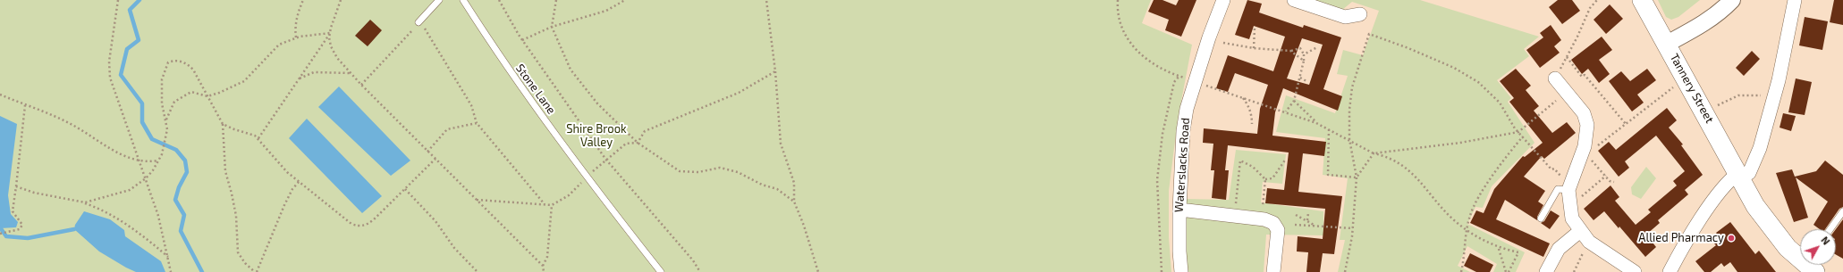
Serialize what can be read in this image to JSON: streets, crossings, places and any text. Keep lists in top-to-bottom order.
{
  "streets": {
    "main road": ["Tannery Street"],
    "street": ["Waterslacks Road"],
    "lane": ["Stone Lane"]
  },
  "parks": ["Shire Brook Valley"],
  "places": ["Allied Pharmacy"],
  "north": "top right"
}
